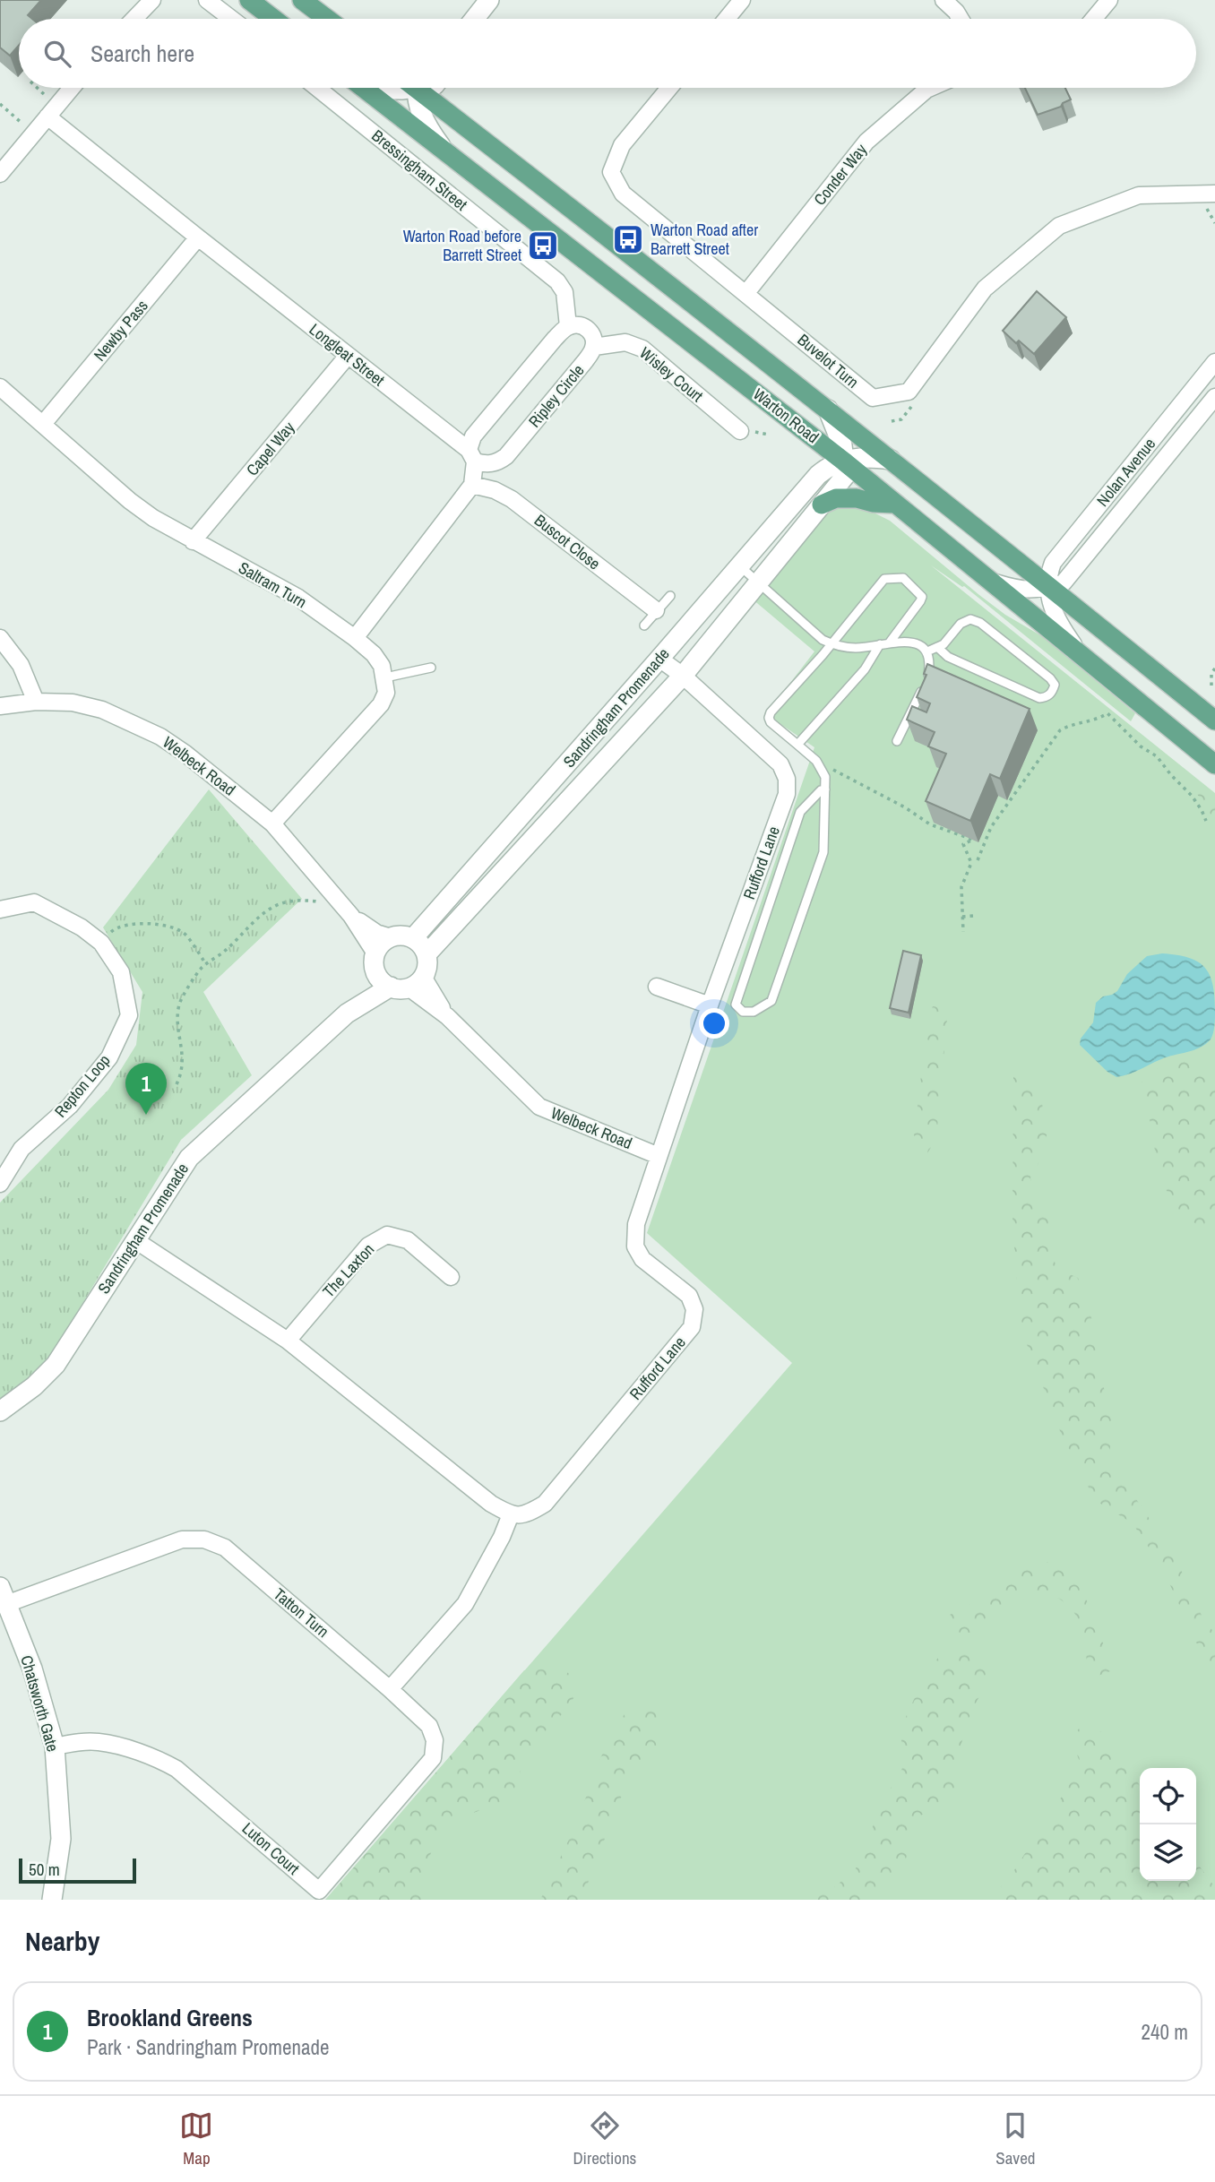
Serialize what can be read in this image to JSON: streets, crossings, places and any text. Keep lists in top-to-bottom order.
{
  "streets": {
    "main road": ["Warton Road"],
    "street": [
      "Bressingham Street",
      "Conder Way",
      "Newby Pass",
      "Longleat Street",
      "Buvelot Turn",
      "Wisley Court",
      "Ripley Circle",
      "Capel Way",
      "Nolan Avenue",
      "Buscot Close",
      "Saltram Turn",
      "Sandringham Promenade",
      "Welbeck Road",
      "Rufford Lane",
      "Repton Loop",
      "The Laxton",
      "Tatton Turn",
      "Chatsworth Gate",
      "Luton Court"
    ]
  },
  "crossings": [
    ["Conder Way", "Buvelot Turn"],
    ["Newby Pass", "Longleat Street"],
    ["Newby Pass", "Saltram Turn"],
    ["Longleat Street", "Ripley Circle"],
    ["Longleat Street", "Capel Way"],
    ["Wisley Court", "Ripley Circle"],
    ["Warton Road", "Nolan Avenue"],
    ["Warton Road", "Sandringham Promenade"],
    ["Capel Way", "Saltram Turn"],
    ["Sandringham Promenade", "Welbeck Road"],
    ["Sandringham Promenade", "Rufford Lane"],
    ["Welbeck Road", "Rufford Lane"],
    ["Tatton Turn", "Chatsworth Gate"],
    ["Tatton Turn", "Luton Court"],
    ["Chatsworth Gate", "Luton Court"]
  ],
  "places": {
    "bus stop": ["Warton Road after Barrett Street", "Warton Road before Barrett Street"]
  },
  "scale_bar": "50 m",
  "page": {
    "search": "Search here",
    "pins": "1",
    "scale": "50 m",
    "heading": "Nearby",
    "list": [
      {
        "mark": "1",
        "name": "Brookland Greens",
        "note": "Park · Sandringham Promenade",
        "value": "240 m"
      }
    ],
    "nav": ["Map", "Directions", "Saved"]
  }
}
